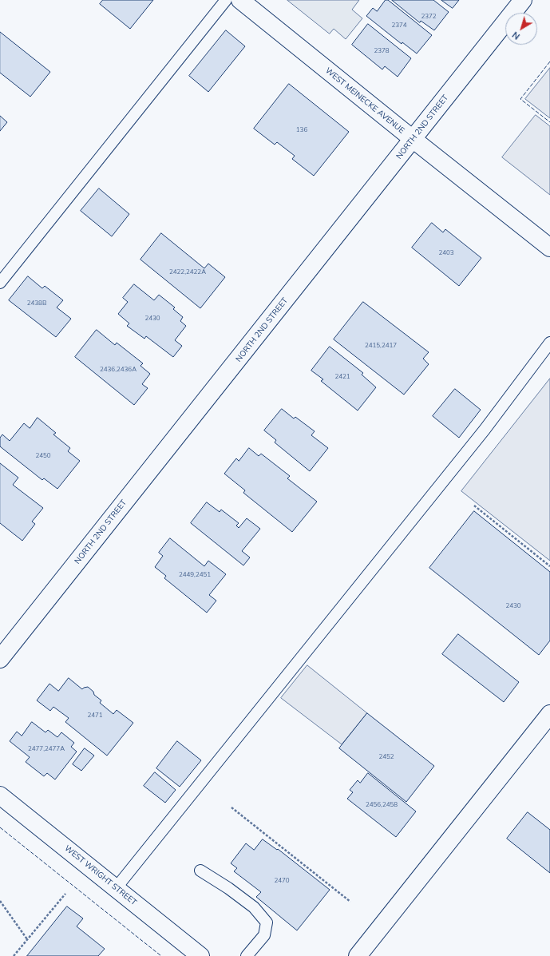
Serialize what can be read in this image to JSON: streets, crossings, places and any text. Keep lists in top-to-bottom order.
{
  "streets": {
    "street": ["WEST MEINECKE AVENUE", "NORTH 2ND STREET", "WEST WRIGHT STREET"]
  },
  "crossings": [
    ["WEST MEINECKE AVENUE", "NORTH 2ND STREET"]
  ],
  "house_numbers": [
    "2372",
    "2374",
    "2378",
    "136",
    "2403",
    "2422,2422A",
    "2438B",
    "2430",
    "2415,2417",
    "2436,2436A",
    "2421",
    "2450",
    "2449,2451",
    "2430",
    "2471",
    "2477,2477A",
    "2452",
    "2456,2458",
    "2470"
  ],
  "north": "bottom left"
}
